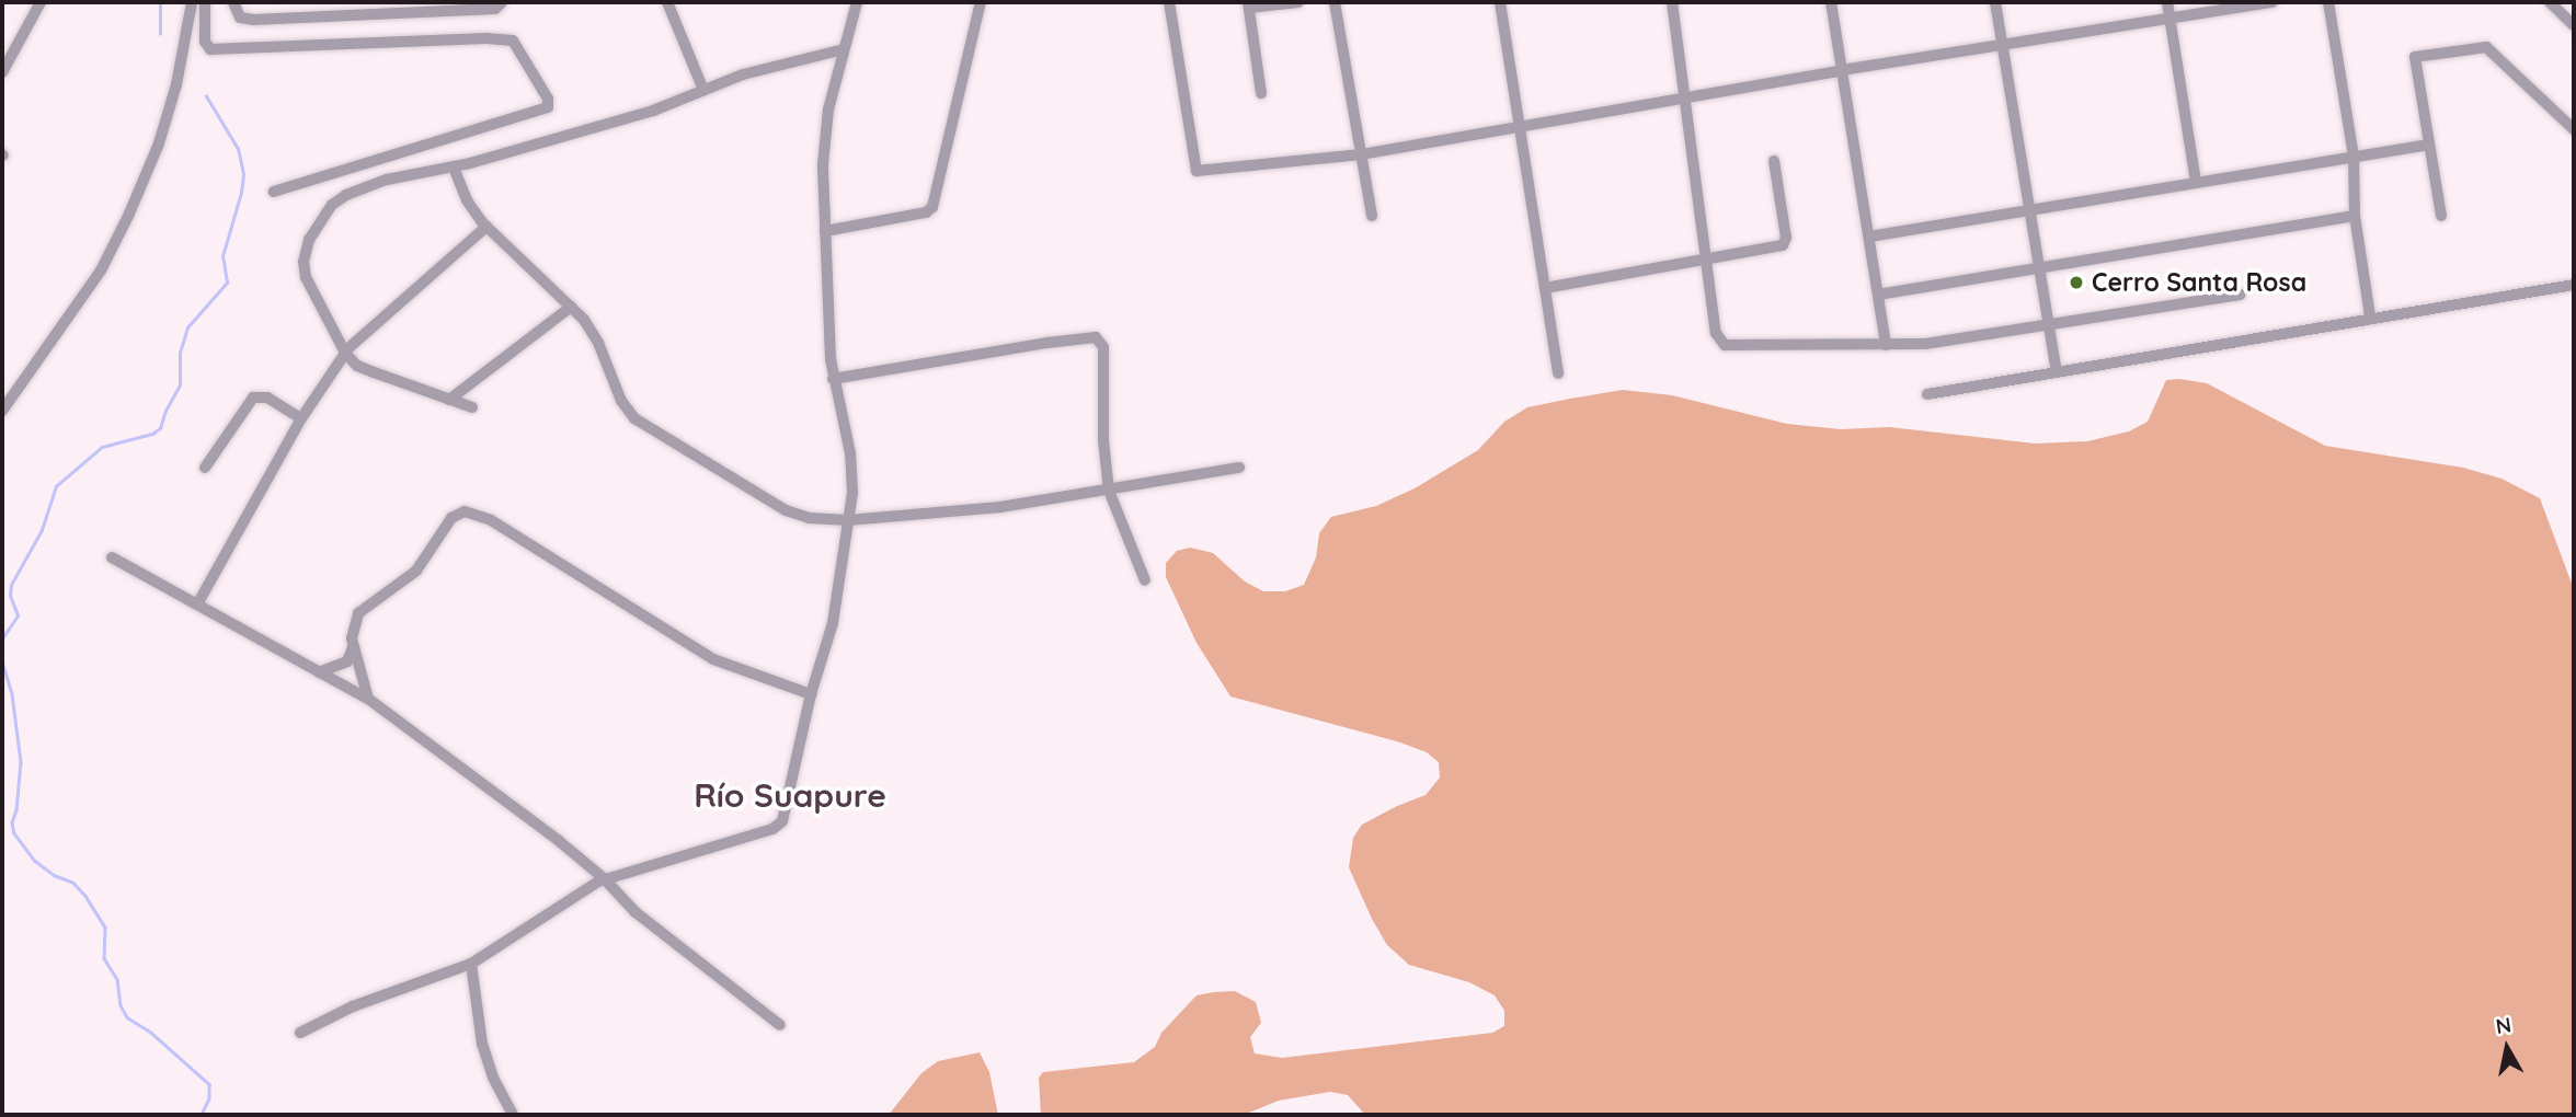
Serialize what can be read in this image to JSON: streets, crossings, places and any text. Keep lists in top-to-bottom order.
{
  "districts": ["Río Suapure"],
  "places": ["Cerro Santa Rosa"],
  "north": "top"
}
